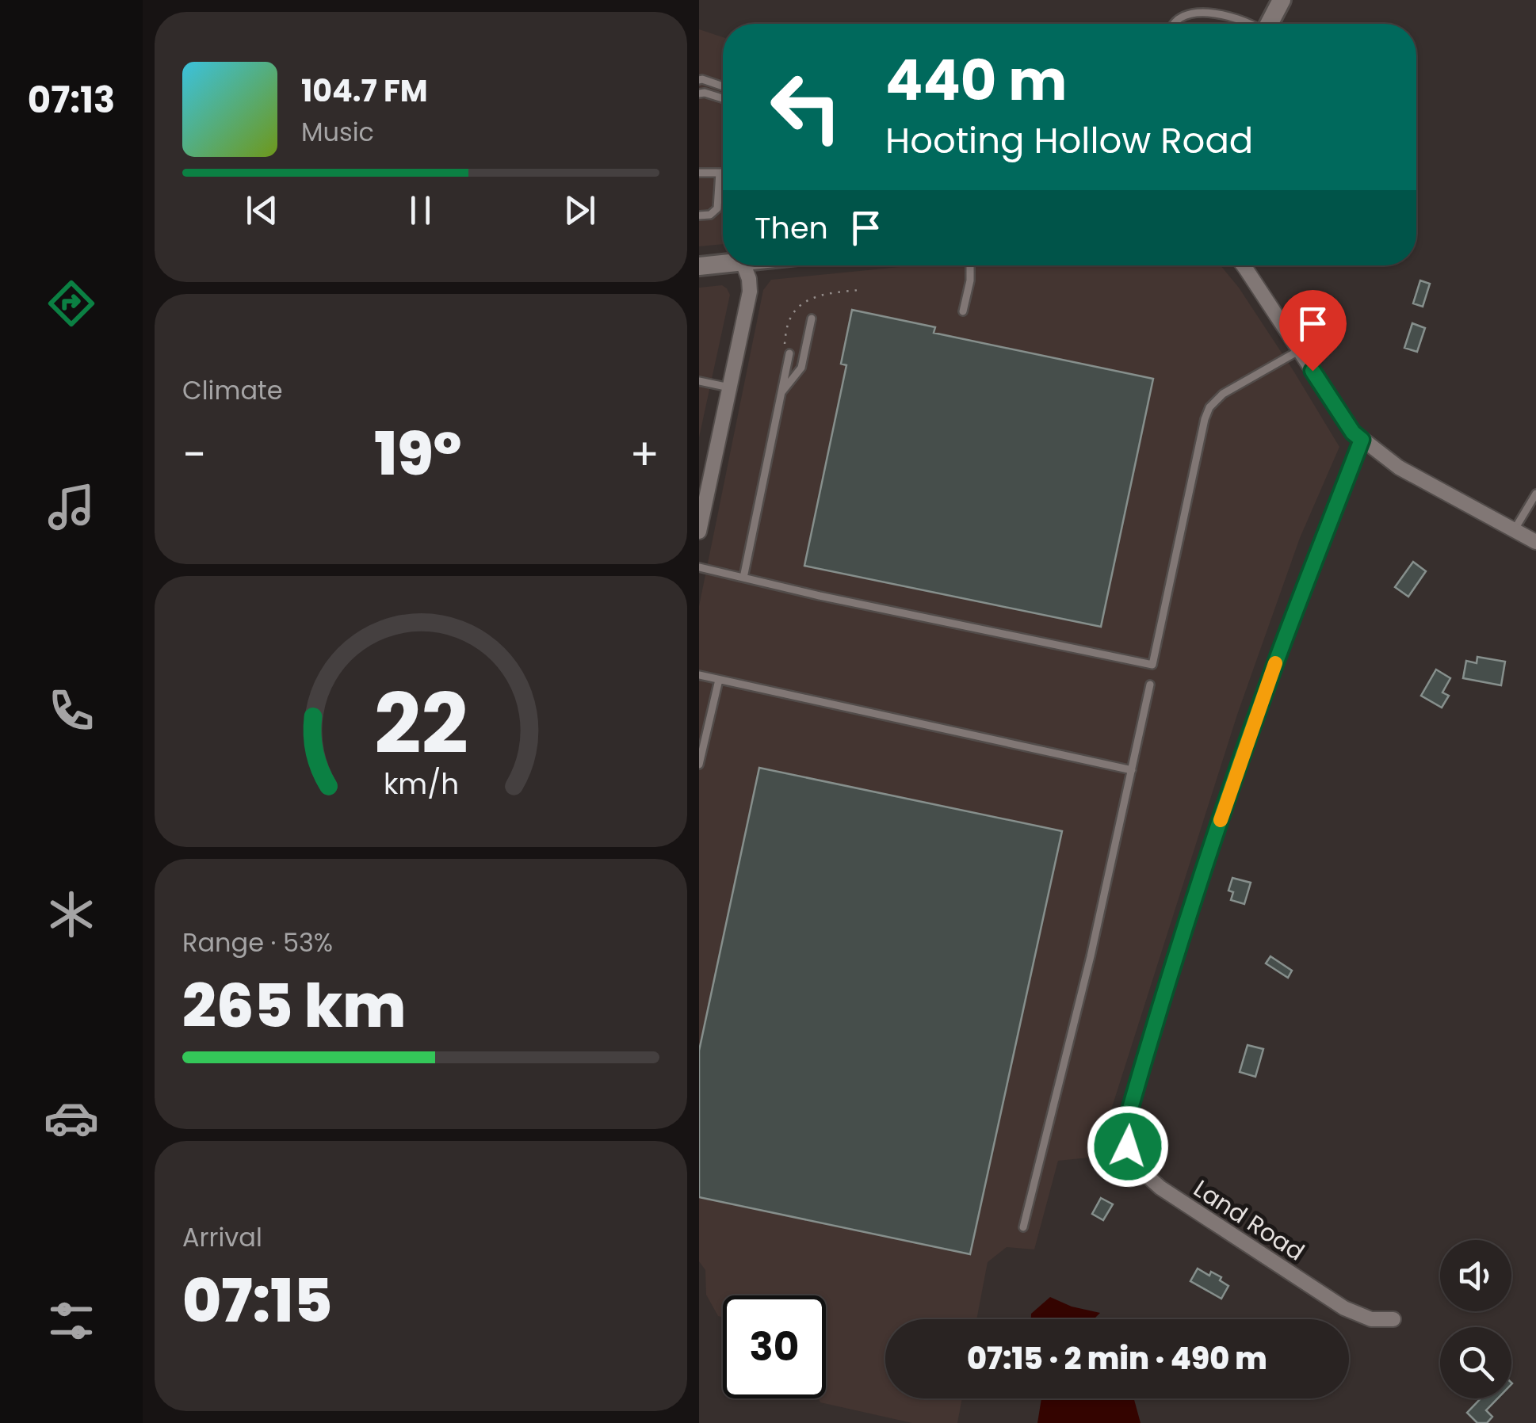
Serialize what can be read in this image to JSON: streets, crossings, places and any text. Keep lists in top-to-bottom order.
{
  "streets": {
    "street": ["Land Road"]
  },
  "page": {
    "tabs": "07:13",
    "turn": ["440 m", "Hooting Hollow Road"],
    "song": ["104.7 FM", "Music"],
    "then": "Then",
    "tile": [
      "Climate",
      ["Range · 53%", "265 km"],
      ["Arrival", "07:15"]
    ],
    "heat": ["−", "19°", "+"],
    "limit": "30",
    "trip": "07:15 · 2 min · 490 m",
    "gauge": ["22", "km/h"]
  }
}
